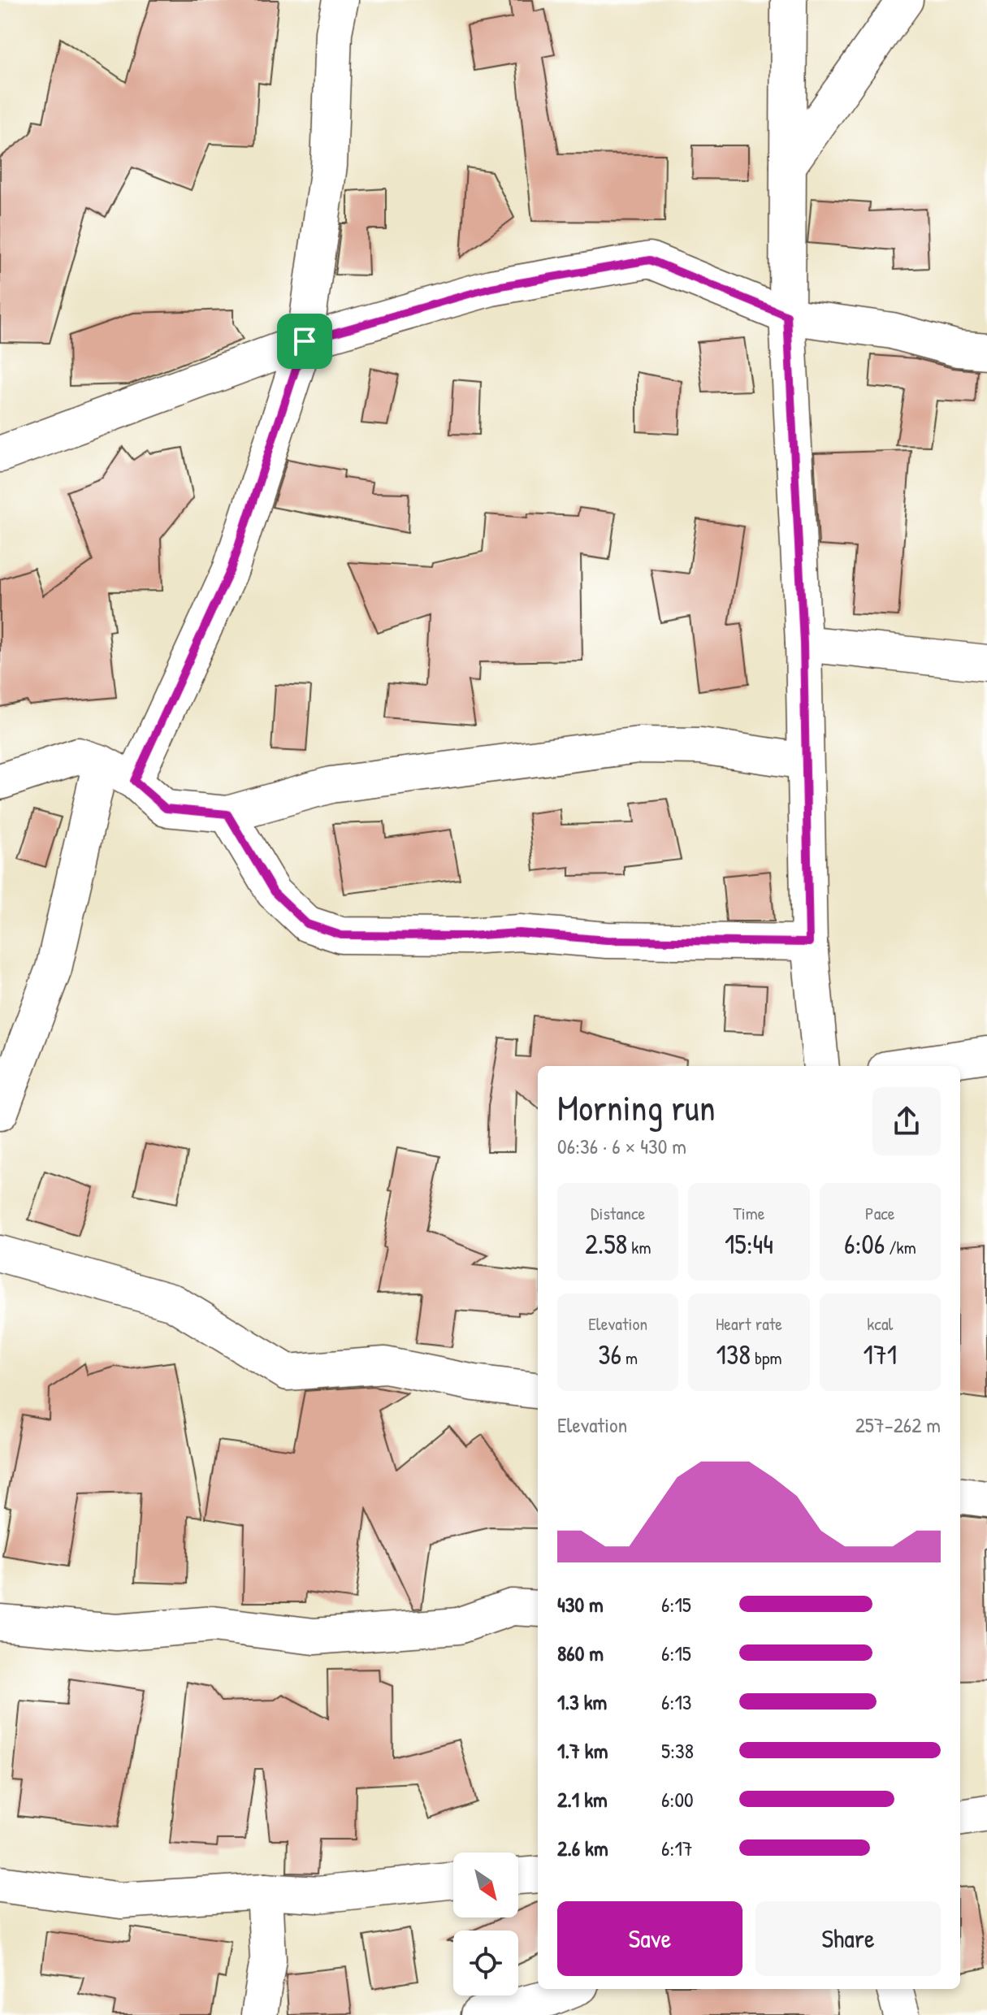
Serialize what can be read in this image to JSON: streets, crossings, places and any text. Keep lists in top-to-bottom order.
{
  "north": "bottom right",
  "page": {
    "heading": ["Morning run", "06:36 · 6 × 430 m"],
    "stats": [
      ["Distance", "2.58 km"],
      ["Time", "15:44"],
      ["Pace", "6:06 /km"],
      ["Elevation", "36 m"],
      ["Heart rate", "138 bpm"],
      ["kcal", "171"]
    ],
    "chart": ["Elevation", "257–262 m"],
    "list": [
      {
        "name": "430 m",
        "note": "6:15"
      },
      {
        "name": "860 m",
        "note": "6:15"
      },
      {
        "name": "1.3 km",
        "note": "6:13"
      },
      {
        "name": "1.7 km",
        "note": "5:38"
      },
      {
        "name": "2.1 km",
        "note": "6:00"
      },
      {
        "name": "2.6 km",
        "note": "6:17"
      }
    ],
    "buttons": ["Save", "Share"]
  }
}
